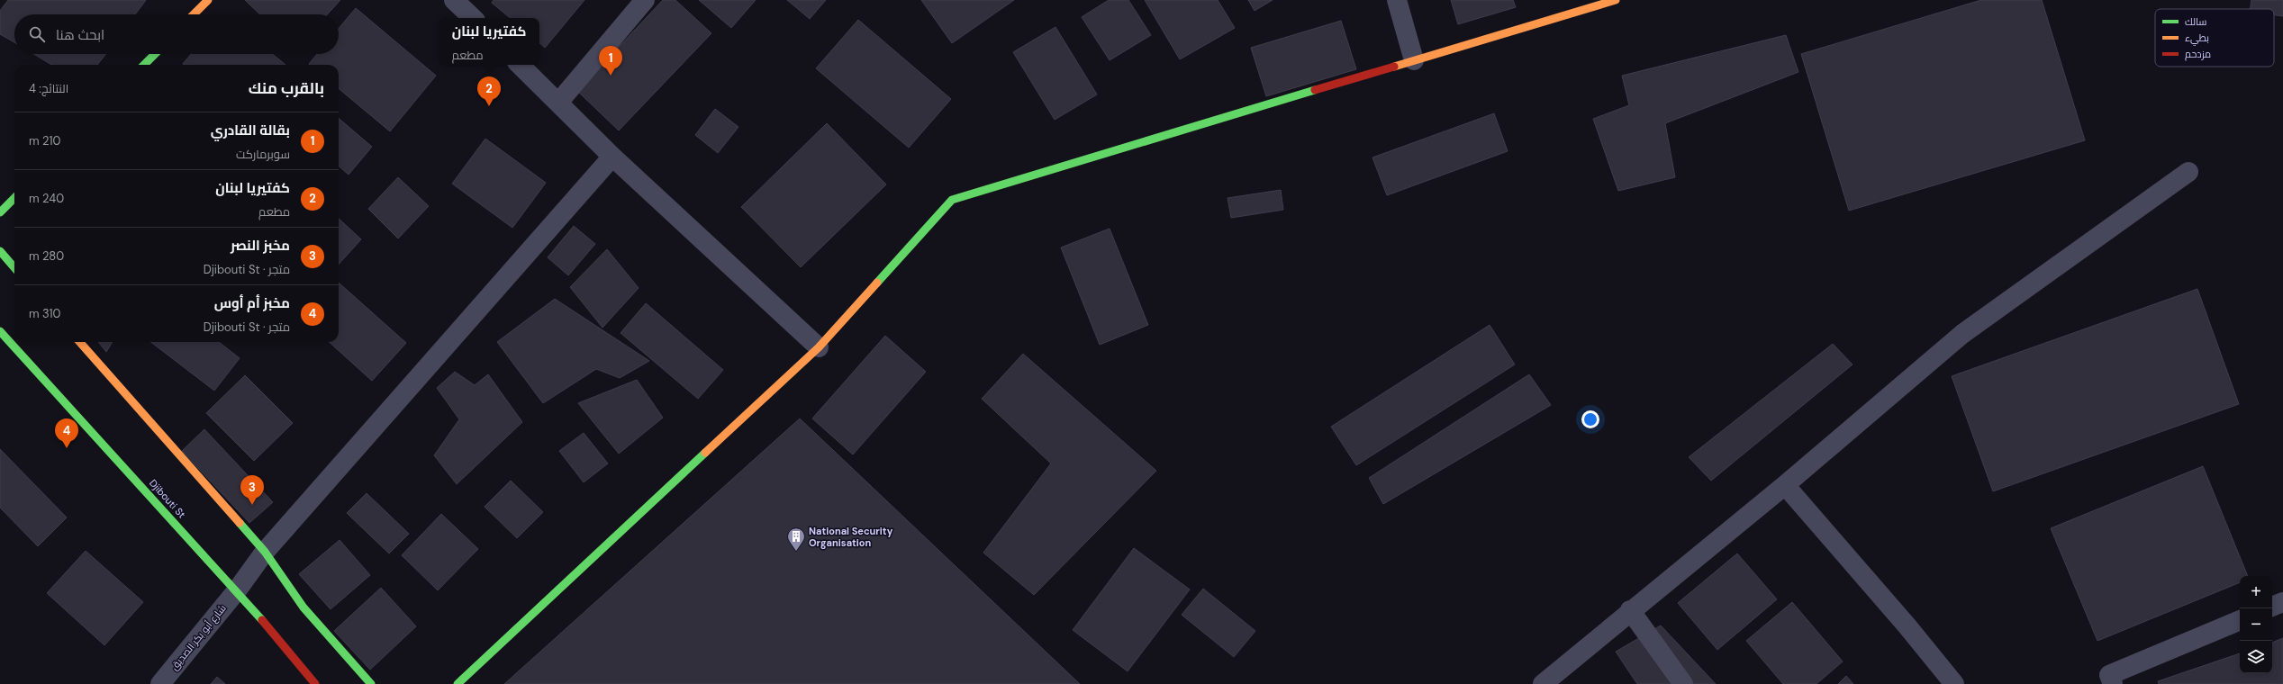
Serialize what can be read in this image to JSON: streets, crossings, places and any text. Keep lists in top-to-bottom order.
{
  "streets": {
    "street": ["Djibouti St", "شارع أبو بكر الصديق"]
  },
  "crossings": [
    ["Djibouti St", "شارع أبو بكر الصديق"]
  ],
  "places": {
    "building": ["National Security Organisation"]
  },
  "legend": ["سالك", "بطيء", "مزدحم"],
  "page": {
    "search": "ابحث هنا",
    "popup": ["كفتيريا لبنان", "مطعم"],
    "pins": [
      "1",
      "2",
      "4",
      "3"
    ],
    "heading": ["بالقرب منك", "النتائج: 4"],
    "list": [
      {
        "mark": "1",
        "name": "بقالة القادري",
        "note": "سوبرماركت",
        "value": "210 m"
      },
      {
        "mark": "2",
        "name": "كفتيريا لبنان",
        "note": "مطعم",
        "value": "240 m"
      },
      {
        "mark": "3",
        "name": "مخبز النصر",
        "note": "متجر · Djibouti St",
        "value": "280 m"
      },
      {
        "mark": "4",
        "name": "مخبز أم أوس",
        "note": "متجر · Djibouti St",
        "value": "310 m"
      }
    ],
    "map_buttons": ["+", "−"]
  }
}
